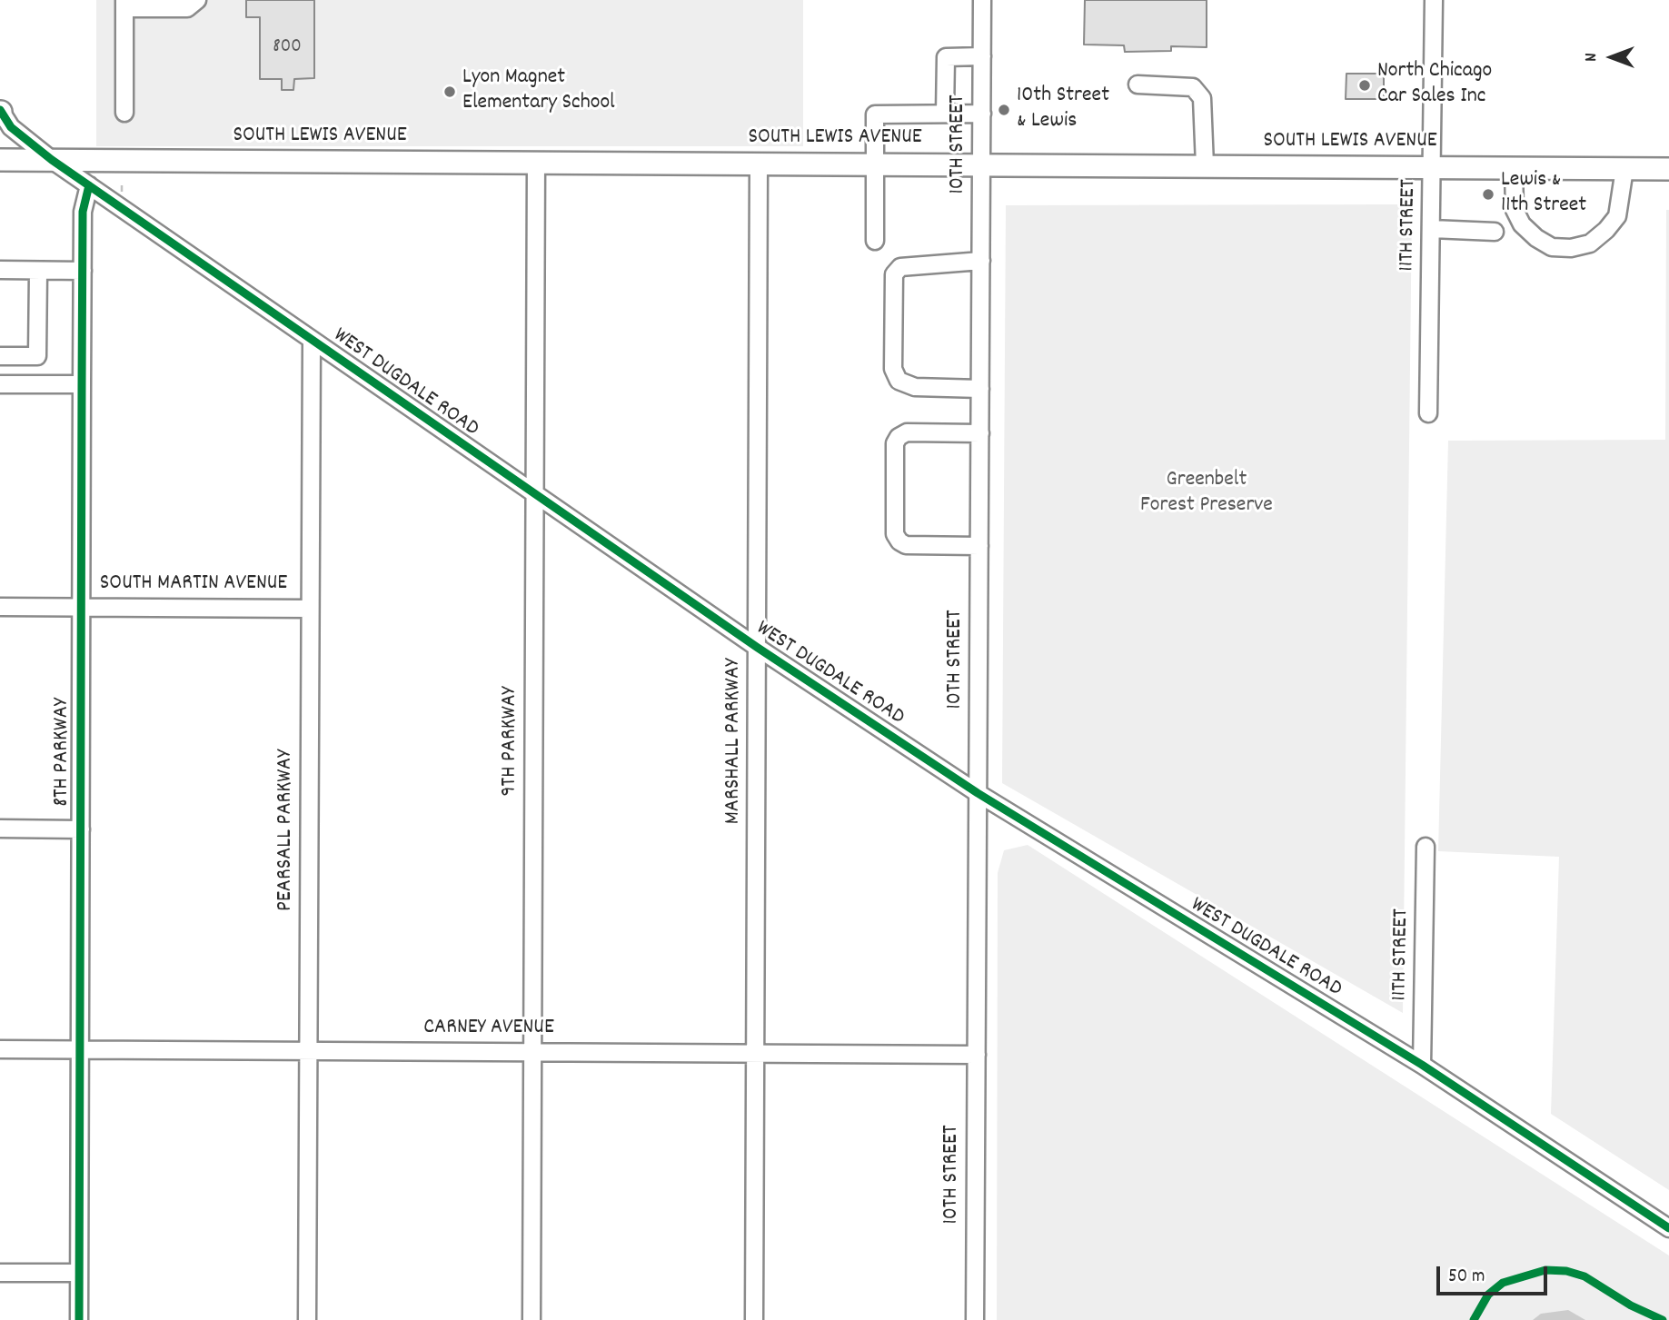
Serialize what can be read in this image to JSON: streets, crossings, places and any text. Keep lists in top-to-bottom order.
{
  "streets": {
    "main road": ["SOUTH LEWIS AVENUE"],
    "street": [
      "10TH STREET",
      "11TH STREET",
      "WEST DUGDALE ROAD",
      "SOUTH MARTIN AVENUE",
      "9TH PARKWAY",
      "MARSHALL PARKWAY",
      "8TH PARKWAY",
      "PEARSALL PARKWAY",
      "CARNEY AVENUE"
    ]
  },
  "crossings": [
    ["SOUTH LEWIS AVENUE", "10TH STREET"],
    ["SOUTH LEWIS AVENUE", "11TH STREET"],
    ["SOUTH LEWIS AVENUE", "WEST DUGDALE ROAD"],
    ["SOUTH LEWIS AVENUE", "9TH PARKWAY"],
    ["SOUTH LEWIS AVENUE", "MARSHALL PARKWAY"],
    ["10TH STREET", "WEST DUGDALE ROAD"],
    ["10TH STREET", "CARNEY AVENUE"],
    ["11TH STREET", "WEST DUGDALE ROAD"],
    ["WEST DUGDALE ROAD", "9TH PARKWAY"],
    ["WEST DUGDALE ROAD", "MARSHALL PARKWAY"],
    ["WEST DUGDALE ROAD", "8TH PARKWAY"],
    ["WEST DUGDALE ROAD", "PEARSALL PARKWAY"],
    ["SOUTH MARTIN AVENUE", "8TH PARKWAY"],
    ["SOUTH MARTIN AVENUE", "PEARSALL PARKWAY"],
    ["9TH PARKWAY", "CARNEY AVENUE"],
    ["MARSHALL PARKWAY", "CARNEY AVENUE"],
    ["8TH PARKWAY", "CARNEY AVENUE"],
    ["PEARSALL PARKWAY", "CARNEY AVENUE"]
  ],
  "parks": ["Greenbelt Forest Preserve"],
  "places": [
    "North Chicago Car Sales Inc",
    "Lyon Magnet Elementary School",
    "10th Street & Lewis",
    "Lewis & 11th Street"
  ],
  "house_numbers": ["800"],
  "scale_bar": "50 m",
  "north": "left"
}
